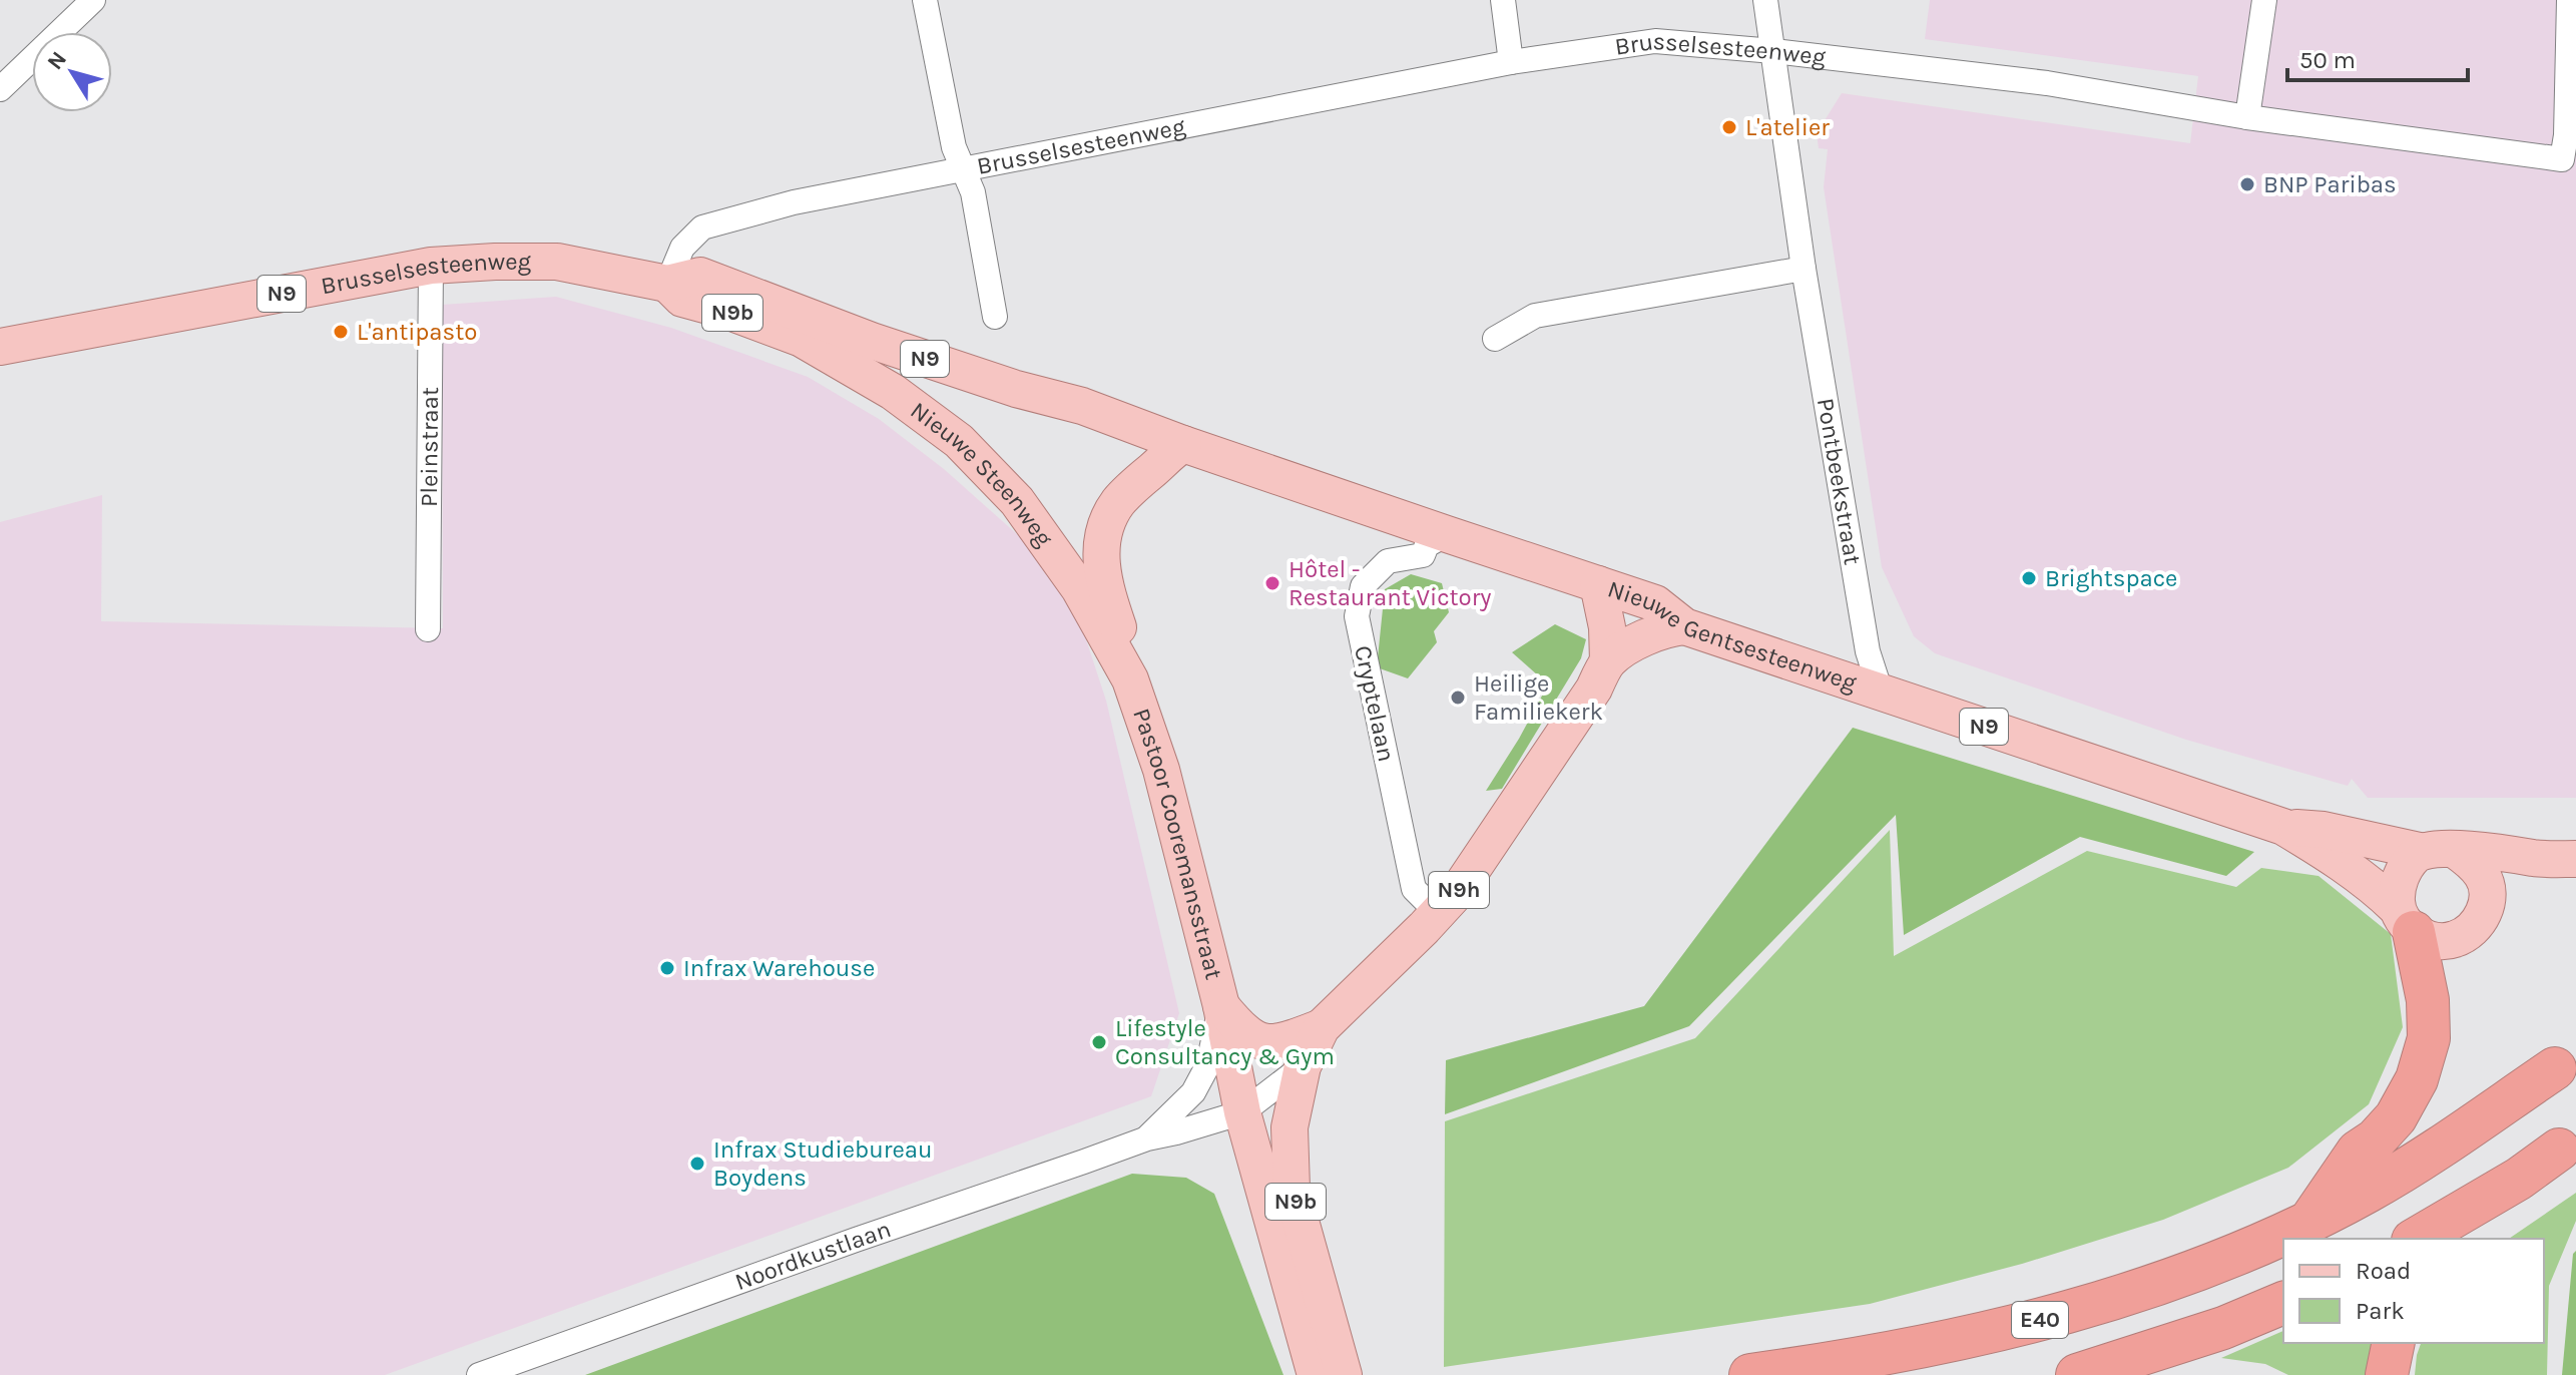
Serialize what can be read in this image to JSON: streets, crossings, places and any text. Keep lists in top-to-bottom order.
{
  "streets": {
    "highway": ["E40"],
    "main road": [
      "Brusselsesteenweg",
      "N9",
      "N9b",
      "Nieuwe Steenweg",
      "Nieuwe Gentsesteenweg",
      "Pastoor Cooremansstraat",
      "N9h"
    ],
    "street": [
      "Pleinstraat",
      "Pontbeekstraat",
      "Cryptelaan",
      "Noordkustlaan"
    ]
  },
  "crossings": [
    ["Brusselsesteenweg", "N9"],
    ["Brusselsesteenweg", "Pleinstraat"],
    ["Brusselsesteenweg", "Nieuwe Steenweg"],
    ["Brusselsesteenweg", "Pontbeekstraat"],
    ["N9", "N9b"],
    ["N9", "Nieuwe Steenweg"],
    ["N9", "Nieuwe Gentsesteenweg"],
    ["N9b", "Nieuwe Gentsesteenweg"],
    ["N9b", "Pastoor Cooremansstraat"],
    ["N9b", "N9h"],
    ["N9b", "Noordkustlaan"],
    ["Nieuwe Steenweg", "Pastoor Cooremansstraat"],
    ["Pontbeekstraat", "Nieuwe Gentsesteenweg"],
    ["Nieuwe Gentsesteenweg", "Cryptelaan"],
    ["Nieuwe Gentsesteenweg", "N9h"],
    ["Cryptelaan", "N9h"],
    ["Pastoor Cooremansstraat", "Noordkustlaan"]
  ],
  "places": [
    "L'atelier",
    "BNP Paribas",
    "L'antipasto",
    "Brightspace",
    "Hôtel - Restaurant Victory",
    "Heilige Familiekerk",
    "Infrax Warehouse",
    "Lifestyle Consultancy & Gym",
    "Infrax Studiebureau Boydens"
  ],
  "legend": ["Road", "Park"],
  "scale_bar": "50 m",
  "north": "top left"
}
